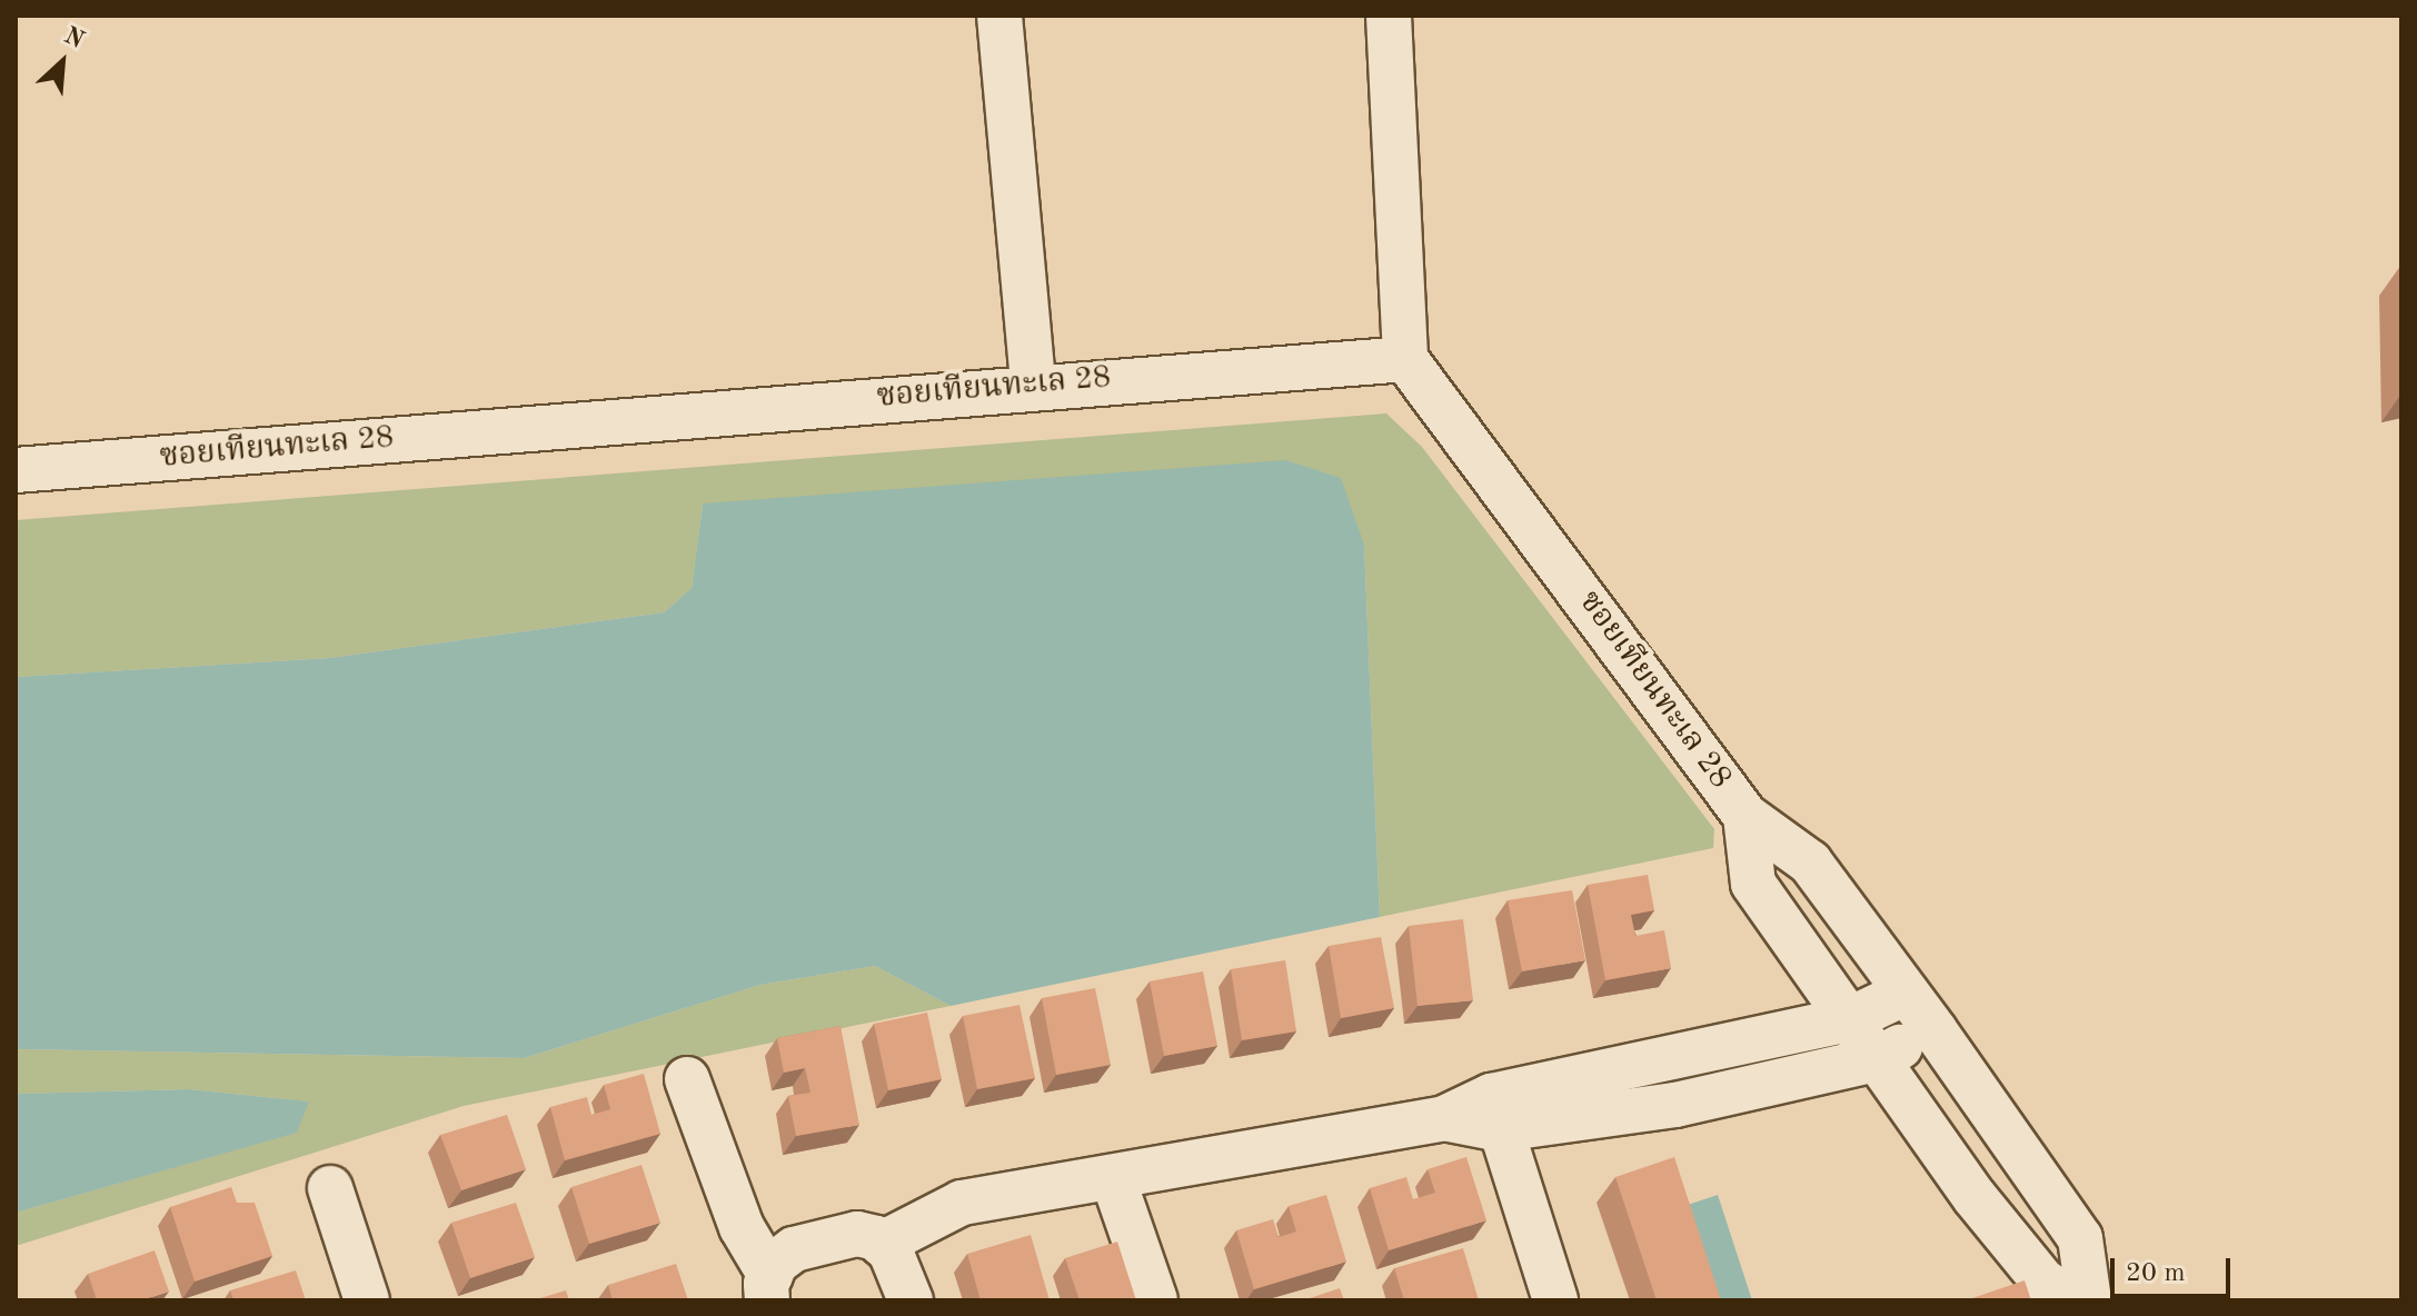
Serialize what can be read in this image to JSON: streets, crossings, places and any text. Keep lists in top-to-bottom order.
{
  "streets": {
    "street": ["ซอยเทียนทะเล 28"]
  },
  "scale_bar": "20 m",
  "north": "top right"
}
